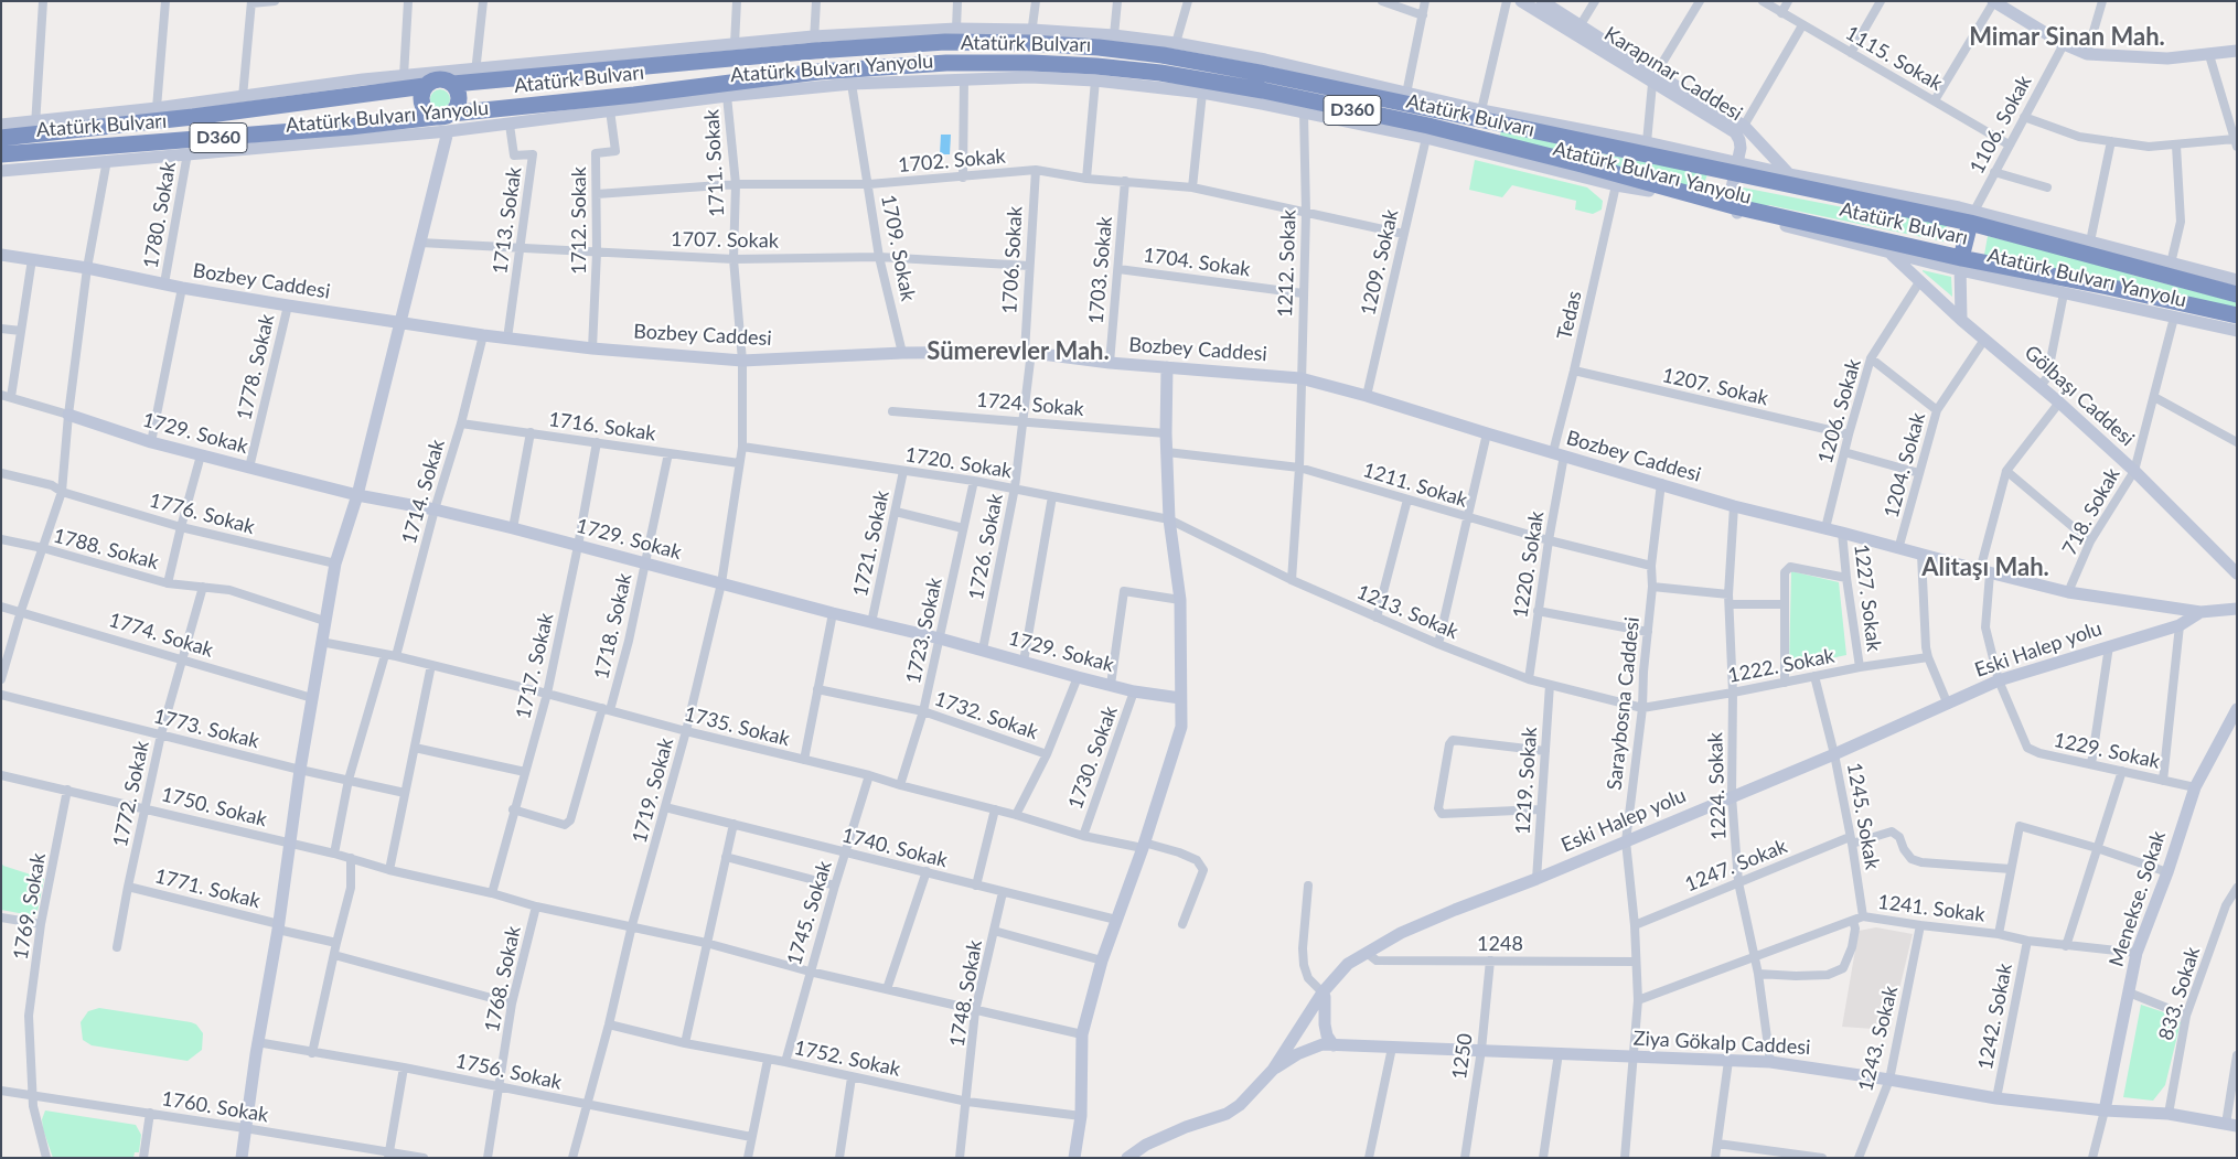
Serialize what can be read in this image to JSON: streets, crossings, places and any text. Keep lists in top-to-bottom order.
{
  "streets": {
    "highway": ["Atatürk Bulvarı", "D360"],
    "street": [
      "1115. Sokak",
      "Atatürk Bulvarı Yanyolu",
      "Karapınar Caddesi",
      "1106. Sokak",
      "1702. Sokak",
      "1711. Sokak",
      "1780. Sokak",
      "1713. Sokak",
      "1712. Sokak",
      "1707. Sokak",
      "1709. Sokak",
      "1706. Sokak",
      "1704. Sokak",
      "1209. Sokak",
      "1212. Sokak",
      "1703. Sokak",
      "Bozbey Caddesi",
      "Tedas",
      "1778. Sokak",
      "1207. Sokak",
      "Gölbaşı Caddesi",
      "1724. Sokak",
      "1206. Sokak",
      "1716. Sokak",
      "1729. Sokak",
      "1720. Sokak",
      "1204. Sokak",
      "1211. Sokak",
      "1714. Sokak",
      "718. Sokak",
      "1776. Sokak",
      "1721. Sokak",
      "1726. Sokak",
      "1788. Sokak",
      "1220. Sokak",
      "1227. Sokak",
      "1213. Sokak",
      "1718. Sokak",
      "1723. Sokak",
      "1774. Sokak",
      "Eski Halep yolu",
      "1717. Sokak",
      "1222. Sokak",
      "Saraybosna Caddesi",
      "1732. Sokak",
      "1735. Sokak",
      "1773. Sokak",
      "1229. Sokak",
      "1730. Sokak",
      "1219. Sokak",
      "1224. Sokak",
      "1719. Sokak",
      "1772. Sokak",
      "1750. Sokak",
      "1245. Sokak",
      "1740. Sokak",
      "1247. Sokak",
      "1771. Sokak",
      "Menekse. Sokak",
      "1769. Sokak",
      "1241. Sokak",
      "1745. Sokak",
      "1248",
      "1768. Sokak",
      "1748. Sokak",
      "833. Sokak",
      "1242. Sokak",
      "1243. Sokak",
      "Ziya Gökalp Caddesi",
      "1250",
      "1752. Sokak",
      "1756. Sokak",
      "1760. Sokak"
    ]
  },
  "crossings": [
    ["Atatürk Bulvarı", "Atatürk Bulvarı Yanyolu"],
    ["Atatürk Bulvarı", "Karapınar Caddesi"],
    ["Atatürk Bulvarı", "1106. Sokak"],
    ["1115. Sokak", "1106. Sokak"],
    ["Atatürk Bulvarı Yanyolu", "Karapınar Caddesi"],
    ["Atatürk Bulvarı Yanyolu", "1106. Sokak"],
    ["Atatürk Bulvarı Yanyolu", "1711. Sokak"],
    ["Atatürk Bulvarı Yanyolu", "1780. Sokak"],
    ["Atatürk Bulvarı Yanyolu", "1713. Sokak"],
    ["Atatürk Bulvarı Yanyolu", "1712. Sokak"],
    ["Atatürk Bulvarı Yanyolu", "1709. Sokak"],
    ["Atatürk Bulvarı Yanyolu", "1209. Sokak"],
    ["Atatürk Bulvarı Yanyolu", "1212. Sokak"],
    ["Atatürk Bulvarı Yanyolu", "Tedas"],
    ["Atatürk Bulvarı Yanyolu", "Gölbaşı Caddesi"],
    ["Atatürk Bulvarı Yanyolu", "718. Sokak"],
    ["1702. Sokak", "1711. Sokak"],
    ["1702. Sokak", "1712. Sokak"],
    ["1702. Sokak", "1709. Sokak"],
    ["1702. Sokak", "1706. Sokak"],
    ["1702. Sokak", "1209. Sokak"],
    ["1702. Sokak", "1212. Sokak"],
    ["1702. Sokak", "1703. Sokak"],
    ["1711. Sokak", "1707. Sokak"],
    ["1711. Sokak", "Bozbey Caddesi"],
    ["1711. Sokak", "1719. Sokak"],
    ["1780. Sokak", "Bozbey Caddesi"],
    ["1713. Sokak", "1707. Sokak"],
    ["1713. Sokak", "Bozbey Caddesi"],
    ["1712. Sokak", "1707. Sokak"],
    ["1712. Sokak", "Bozbey Caddesi"],
    ["1707. Sokak", "1709. Sokak"],
    ["1707. Sokak", "1706. Sokak"],
    ["1709. Sokak", "Bozbey Caddesi"],
    ["1706. Sokak", "Bozbey Caddesi"],
    ["1706. Sokak", "1726. Sokak"],
    ["1704. Sokak", "1212. Sokak"],
    ["1704. Sokak", "1703. Sokak"],
    ["1209. Sokak", "Bozbey Caddesi"],
    ["1212. Sokak", "Bozbey Caddesi"],
    ["1212. Sokak", "1211. Sokak"],
    ["1212. Sokak", "1213. Sokak"],
    ["1703. Sokak", "Bozbey Caddesi"],
    ["Bozbey Caddesi", "Tedas"],
    ["Bozbey Caddesi", "1778. Sokak"],
    ["Bozbey Caddesi", "1206. Sokak"],
    ["Bozbey Caddesi", "1204. Sokak"],
    ["Bozbey Caddesi", "1714. Sokak"],
    ["Bozbey Caddesi", "718. Sokak"],
    ["Bozbey Caddesi", "1726. Sokak"],
    ["Bozbey Caddesi", "1220. Sokak"],
    ["Bozbey Caddesi", "1227. Sokak"],
    ["Bozbey Caddesi", "Eski Halep yolu"],
    ["Bozbey Caddesi", "Saraybosna Caddesi"],
    ["Bozbey Caddesi", "1229. Sokak"],
    ["Bozbey Caddesi", "1224. Sokak"],
    ["Bozbey Caddesi", "1719. Sokak"],
    ["Tedas", "1207. Sokak"],
    ["Tedas", "1220. Sokak"],
    ["1778. Sokak", "1729. Sokak"],
    ["1207. Sokak", "1206. Sokak"],
    ["Gölbaşı Caddesi", "1206. Sokak"],
    ["Gölbaşı Caddesi", "1204. Sokak"],
    ["Gölbaşı Caddesi", "718. Sokak"],
    ["1724. Sokak", "1726. Sokak"],
    ["1716. Sokak", "1714. Sokak"],
    ["1716. Sokak", "1718. Sokak"],
    ["1716. Sokak", "1717. Sokak"],
    ["1716. Sokak", "1719. Sokak"],
    ["1729. Sokak", "1714. Sokak"],
    ["1729. Sokak", "1721. Sokak"],
    ["1729. Sokak", "1726. Sokak"],
    ["1729. Sokak", "1718. Sokak"],
    ["1729. Sokak", "1723. Sokak"],
    ["1729. Sokak", "1717. Sokak"],
    ["1729. Sokak", "1730. Sokak"],
    ["1729. Sokak", "1719. Sokak"],
    ["1720. Sokak", "1721. Sokak"],
    ["1720. Sokak", "1726. Sokak"],
    ["1720. Sokak", "1213. Sokak"],
    ["1720. Sokak", "1723. Sokak"],
    ["1720. Sokak", "1719. Sokak"],
    ["1211. Sokak", "1220. Sokak"],
    ["1211. Sokak", "Saraybosna Caddesi"],
    ["1714. Sokak", "1735. Sokak"],
    ["1788. Sokak", "1772. Sokak"],
    ["1220. Sokak", "1213. Sokak"],
    ["1227. Sokak", "1222. Sokak"],
    ["1213. Sokak", "1222. Sokak"],
    ["1213. Sokak", "Saraybosna Caddesi"],
    ["1213. Sokak", "1219. Sokak"],
    ["1718. Sokak", "1717. Sokak"],
    ["1718. Sokak", "1735. Sokak"],
    ["1723. Sokak", "1732. Sokak"],
    ["1723. Sokak", "1735. Sokak"],
    ["1774. Sokak", "1772. Sokak"],
    ["Eski Halep yolu", "Saraybosna Caddesi"],
    ["Eski Halep yolu", "1229. Sokak"],
    ["Eski Halep yolu", "1219. Sokak"],
    ["Eski Halep yolu", "1224. Sokak"],
    ["Eski Halep yolu", "1245. Sokak"],
    ["Eski Halep yolu", "1248"],
    ["Eski Halep yolu", "Ziya Gökalp Caddesi"],
    ["1717. Sokak", "1735. Sokak"],
    ["1717. Sokak", "1750. Sokak"],
    ["1222. Sokak", "Saraybosna Caddesi"],
    ["1222. Sokak", "1224. Sokak"],
    ["1222. Sokak", "1245. Sokak"],
    ["Saraybosna Caddesi", "1247. Sokak"],
    ["Saraybosna Caddesi", "1241. Sokak"],
    ["Saraybosna Caddesi", "1248"],
    ["Saraybosna Caddesi", "Ziya Gökalp Caddesi"],
    ["1735. Sokak", "1730. Sokak"],
    ["1735. Sokak", "1719. Sokak"],
    ["1735. Sokak", "1745. Sokak"],
    ["1773. Sokak", "1772. Sokak"],
    ["1229. Sokak", "Menekse. Sokak"],
    ["1224. Sokak", "1247. Sokak"],
    ["1224. Sokak", "1241. Sokak"],
    ["1224. Sokak", "Ziya Gökalp Caddesi"],
    ["1719. Sokak", "1750. Sokak"],
    ["1719. Sokak", "1740. Sokak"],
    ["1719. Sokak", "1752. Sokak"],
    ["1719. Sokak", "1756. Sokak"],
    ["1772. Sokak", "1750. Sokak"],
    ["1772. Sokak", "1771. Sokak"],
    ["1750. Sokak", "1769. Sokak"],
    ["1750. Sokak", "1745. Sokak"],
    ["1750. Sokak", "1768. Sokak"],
    ["1750. Sokak", "1748. Sokak"],
    ["1245. Sokak", "1247. Sokak"],
    ["1245. Sokak", "1241. Sokak"],
    ["1740. Sokak", "1745. Sokak"],
    ["1740. Sokak", "1748. Sokak"],
    ["Menekse. Sokak", "1241. Sokak"],
    ["Menekse. Sokak", "Ziya Gökalp Caddesi"],
    ["1769. Sokak", "1760. Sokak"],
    ["1241. Sokak", "1242. Sokak"],
    ["1241. Sokak", "1243. Sokak"],
    ["1745. Sokak", "1752. Sokak"],
    ["1248", "1250"],
    ["1768. Sokak", "1756. Sokak"],
    ["1748. Sokak", "1752. Sokak"],
    ["833. Sokak", "Ziya Gökalp Caddesi"],
    ["1242. Sokak", "Ziya Gökalp Caddesi"],
    ["1243. Sokak", "Ziya Gökalp Caddesi"],
    ["Ziya Gökalp Caddesi", "1250"]
  ],
  "districts": ["Mimar Sinan Mah.", "Sümerevler Mah.", "Alitaşı Mah."]
}
